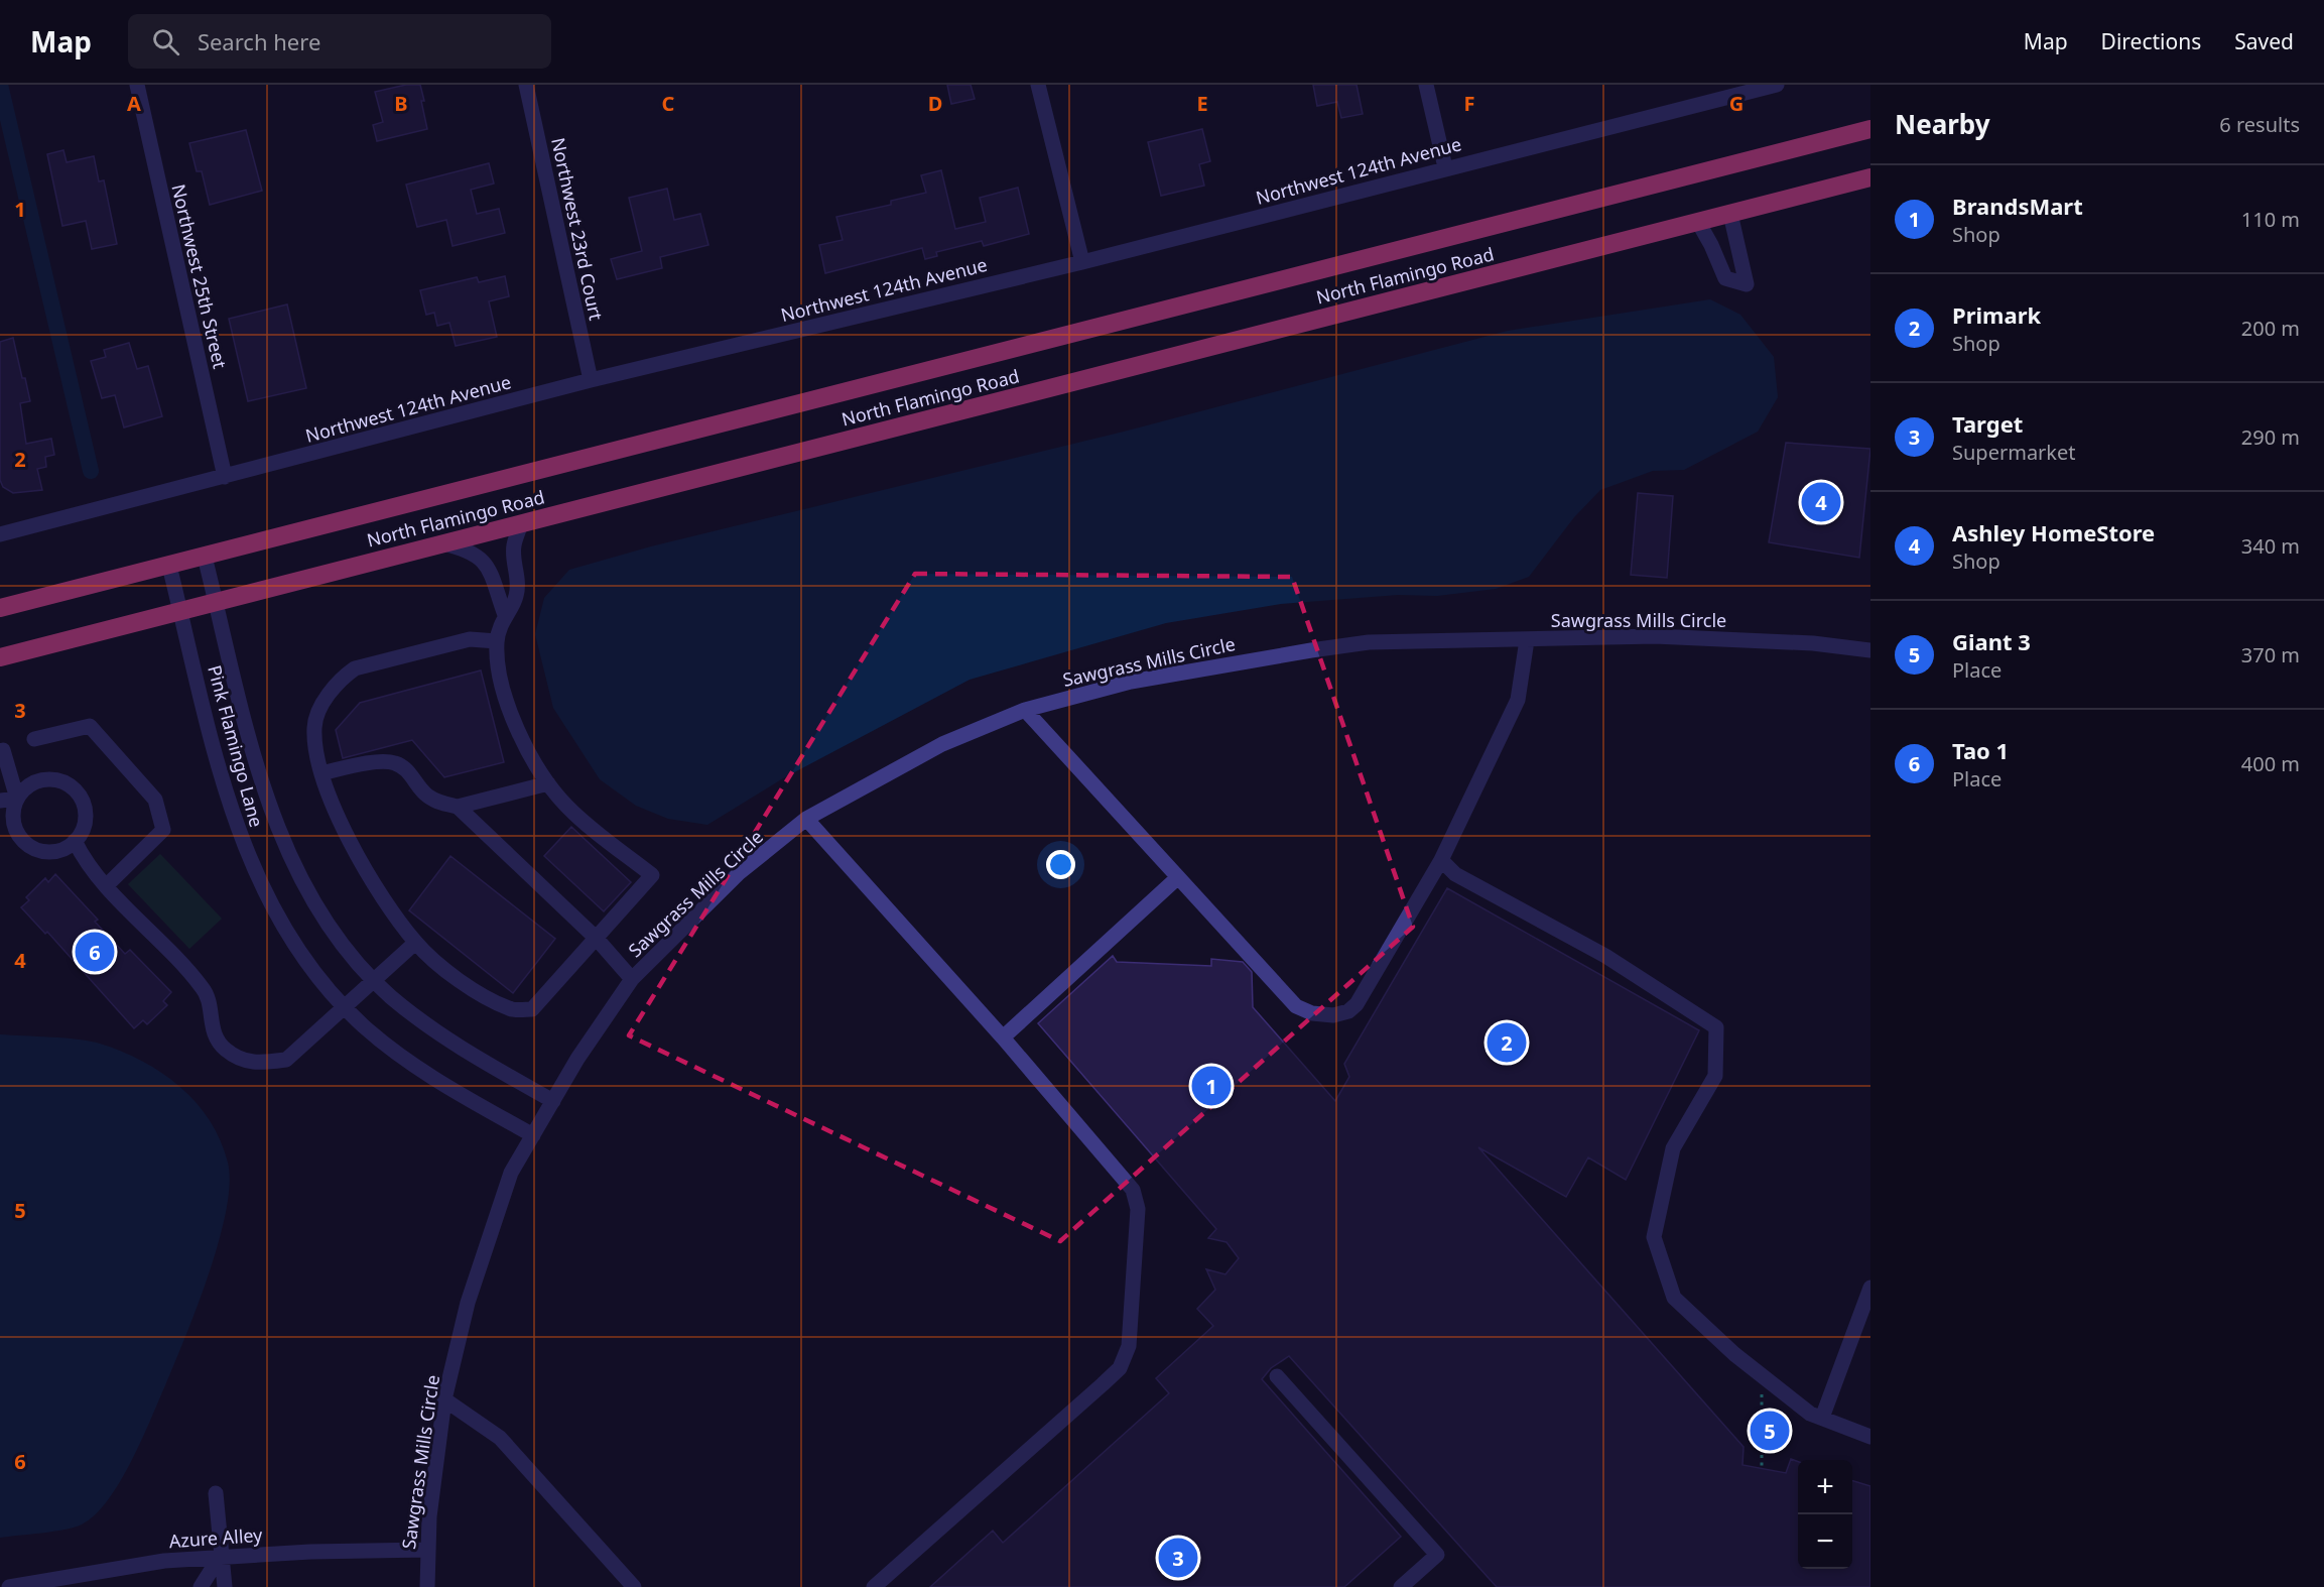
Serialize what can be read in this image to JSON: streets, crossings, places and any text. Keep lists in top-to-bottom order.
{
  "streets": {
    "highway": ["North Flamingo Road"],
    "street": [
      "Northwest 124th Avenue",
      "Northwest 23rd Court",
      "Northwest 25th Street",
      "Sawgrass Mills Circle",
      "Pink Flamingo Lane",
      "Azure Alley"
    ]
  },
  "crossings": [
    ["Northwest 124th Avenue", "Northwest 23rd Court"],
    ["Northwest 124th Avenue", "Northwest 25th Street"],
    ["North Flamingo Road", "Pink Flamingo Lane"],
    ["Sawgrass Mills Circle", "Pink Flamingo Lane"],
    ["Sawgrass Mills Circle", "Azure Alley"]
  ],
  "page": {
    "header": "Map",
    "search": "Search here",
    "nav": ["Map", "Directions", "Saved"],
    "heading": ["Nearby", "6 results"],
    "list": [
      {
        "mark": "1",
        "name": "BrandsMart",
        "note": "Shop",
        "value": "110 m"
      },
      {
        "mark": "2",
        "name": "Primark",
        "note": "Shop",
        "value": "200 m"
      },
      {
        "mark": "3",
        "name": "Target",
        "note": "Supermarket",
        "value": "290 m"
      },
      {
        "mark": "4",
        "name": "Ashley HomeStore",
        "note": "Shop",
        "value": "340 m"
      },
      {
        "mark": "5",
        "name": "Giant 3",
        "note": "Place",
        "value": "370 m"
      },
      {
        "mark": "6",
        "name": "Tao 1",
        "note": "Place",
        "value": "400 m"
      }
    ],
    "pins": [
      "4",
      "6",
      "2",
      "1",
      "5",
      "3"
    ],
    "map_buttons": ["+", "−"]
  },
  "grid": {
    "columns": [
      "A",
      "B",
      "C",
      "D",
      "E",
      "F",
      "G"
    ],
    "rows": [
      "1",
      "2",
      "3",
      "4",
      "5",
      "6"
    ]
  }
}
